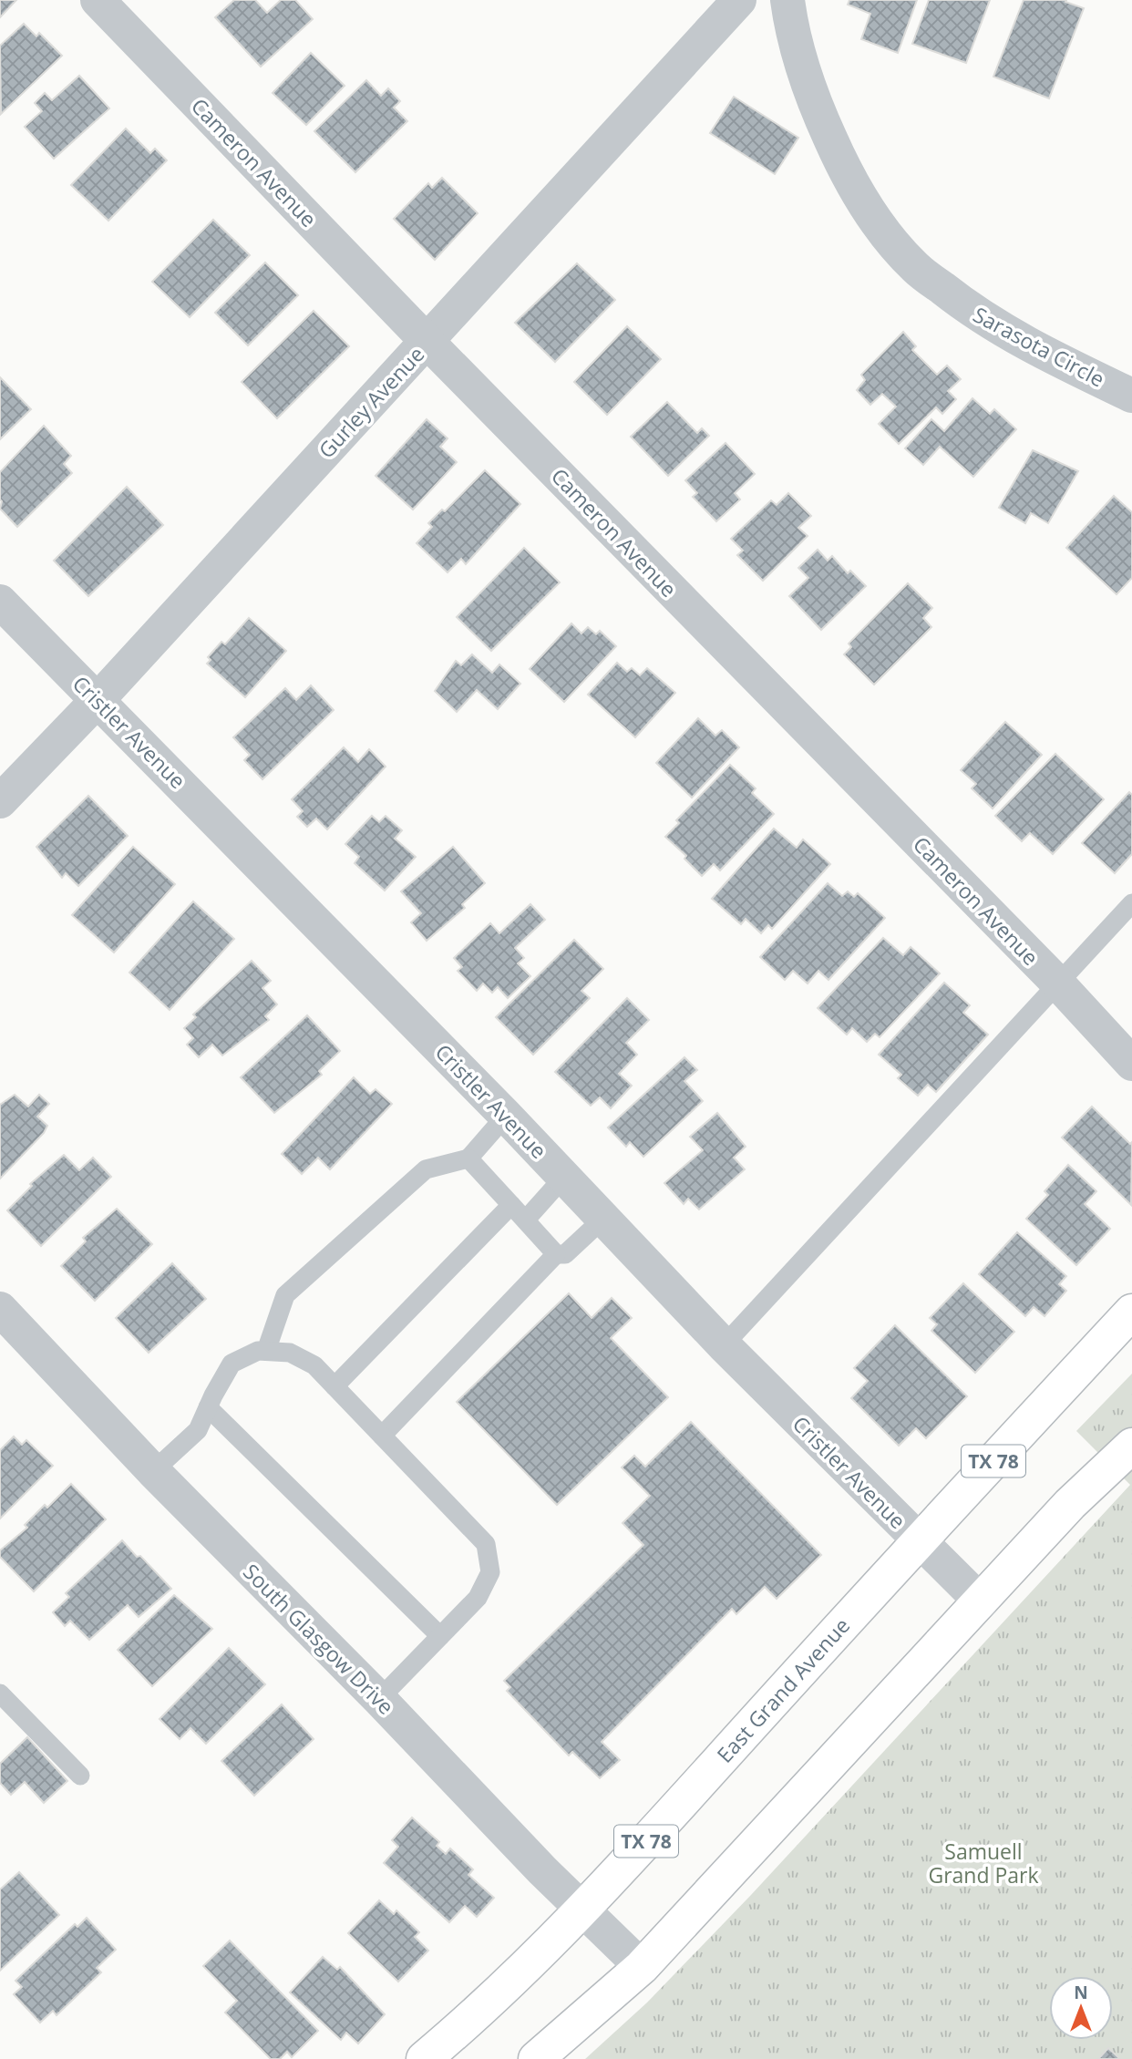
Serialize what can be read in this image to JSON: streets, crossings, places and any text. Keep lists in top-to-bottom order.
{
  "streets": {
    "main road": ["TX 78", "East Grand Avenue"],
    "street": [
      "Cameron Avenue",
      "Sarasota Circle",
      "Gurley Avenue",
      "Cristler Avenue",
      "South Glasgow Drive"
    ]
  },
  "crossings": [
    ["Cameron Avenue", "Gurley Avenue"],
    ["Gurley Avenue", "Cristler Avenue"],
    ["Cristler Avenue", "East Grand Avenue"],
    ["South Glasgow Drive", "East Grand Avenue"]
  ],
  "parks": ["Samuell Grand Park"],
  "north": "top"
}
